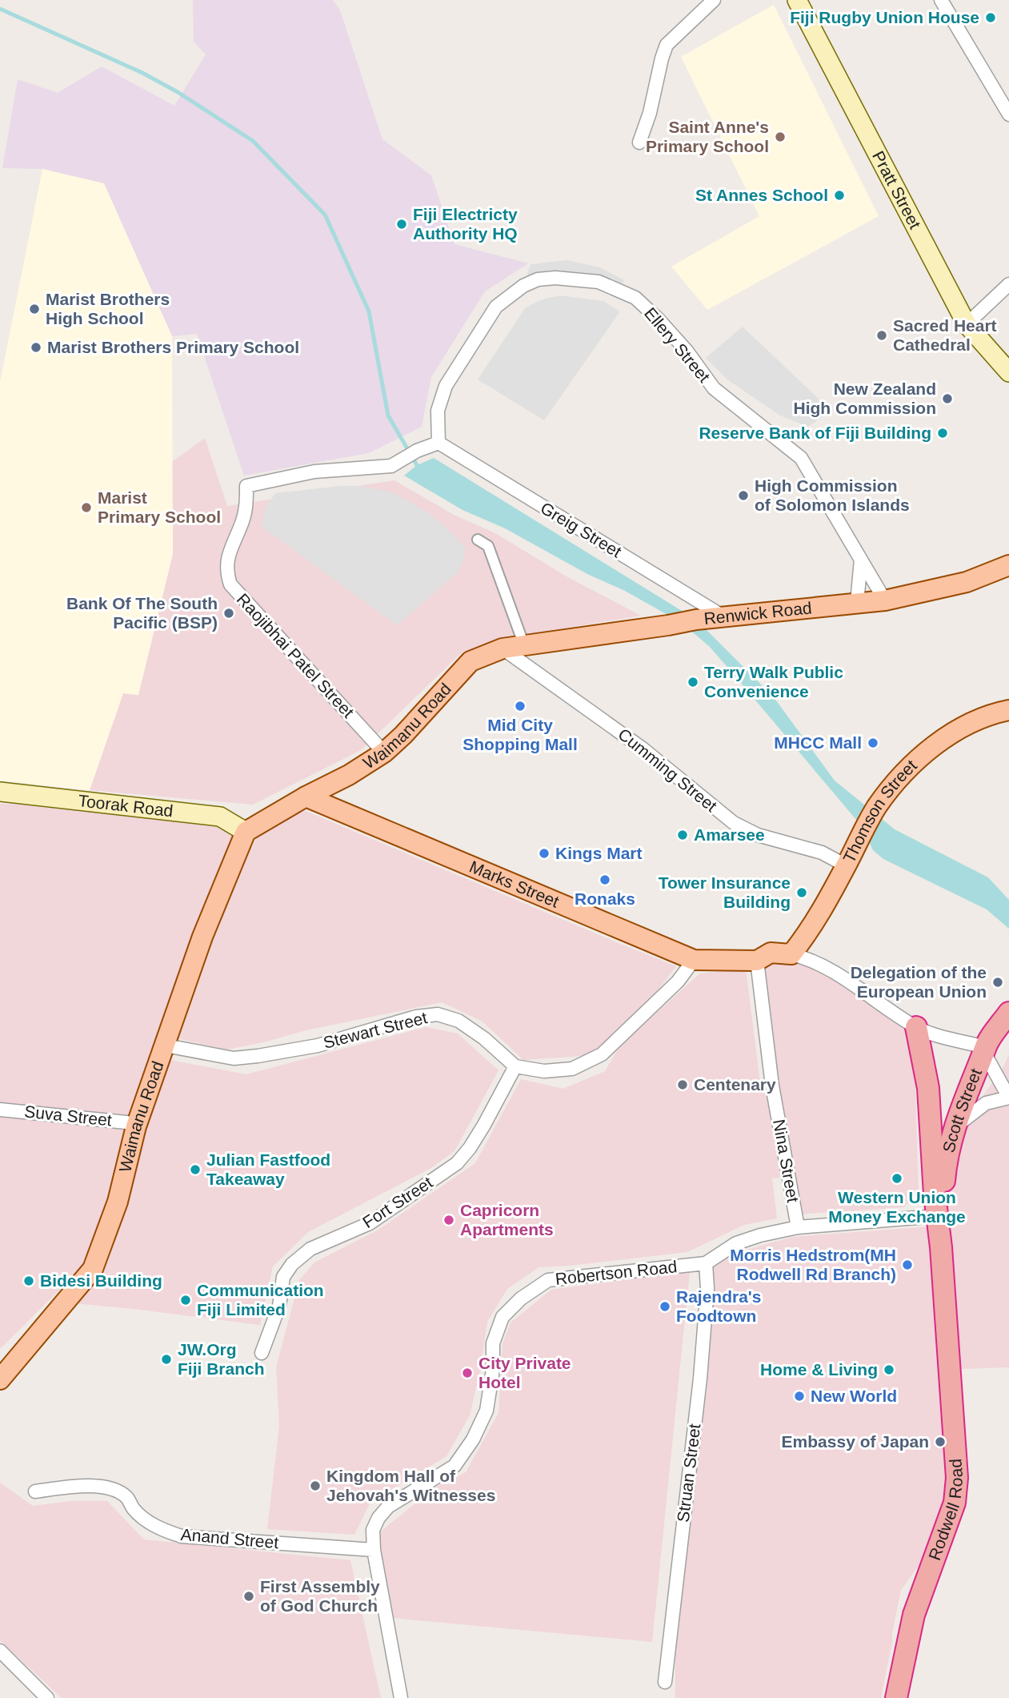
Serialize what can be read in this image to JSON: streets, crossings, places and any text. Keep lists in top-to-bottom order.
{
  "streets": {
    "highway": ["Scott Street", "Rodwell Road"],
    "main road": [
      "Pratt Street",
      "Renwick Road",
      "Waimanu Road",
      "Toorak Road",
      "Thomson Street",
      "Marks Street"
    ],
    "street": [
      "Ellery Street",
      "Greig Street",
      "Raojibhai Patel Street",
      "Cumming Street",
      "Stewart Street",
      "Suva Street",
      "Nina Street",
      "Fort Street",
      "Robertson Road",
      "Struan Street",
      "Anand Street"
    ]
  },
  "crossings": [
    ["Ellery Street", "Greig Street"],
    ["Ellery Street", "Renwick Road"],
    ["Ellery Street", "Raojibhai Patel Street"],
    ["Greig Street", "Renwick Road"],
    ["Greig Street", "Raojibhai Patel Street"],
    ["Renwick Road", "Waimanu Road"],
    ["Renwick Road", "Cumming Street"],
    ["Raojibhai Patel Street", "Waimanu Road"],
    ["Waimanu Road", "Cumming Street"],
    ["Waimanu Road", "Toorak Road"],
    ["Waimanu Road", "Marks Street"],
    ["Waimanu Road", "Stewart Street"],
    ["Waimanu Road", "Suva Street"],
    ["Cumming Street", "Thomson Street"],
    ["Thomson Street", "Marks Street"],
    ["Marks Street", "Nina Street"],
    ["Stewart Street", "Fort Street"],
    ["Scott Street", "Robertson Road"],
    ["Scott Street", "Rodwell Road"],
    ["Nina Street", "Robertson Road"],
    ["Robertson Road", "Struan Street"],
    ["Robertson Road", "Rodwell Road"],
    ["Robertson Road", "Anand Street"]
  ],
  "places": [
    "Fiji Rugby Union House",
    "Saint Anne's Primary School",
    "St Annes School",
    "Fiji Electricty Authority HQ",
    "Marist Brothers High School",
    "Sacred Heart Cathedral",
    "Marist Brothers Primary School",
    "New Zealand High Commission",
    "Reserve Bank of Fiji Building",
    "High Commission of Solomon Islands",
    "Marist Primary School",
    "Bank Of The South Pacific (BSP)",
    "Terry Walk Public Convenience",
    "Mid City Shopping Mall",
    "MHCC Mall",
    "Amarsee",
    "Kings Mart",
    "Ronaks",
    "Tower Insurance Building",
    "Delegation of the European Union",
    "Centenary",
    "Julian Fastfood Takeaway",
    "Western Union Money Exchange",
    "Capricorn Apartments",
    "Morris Hedstrom(MH Rodwell Rd Branch)",
    "Bidesi Building",
    "Communication Fiji Limited",
    "Rajendra's Foodtown",
    "JW.Org Fiji Branch",
    "Home & Living",
    "City Private Hotel",
    "New World",
    "Embassy of Japan",
    "Kingdom Hall of Jehovah's Witnesses",
    "First Assembly of God Church"
  ]
}
